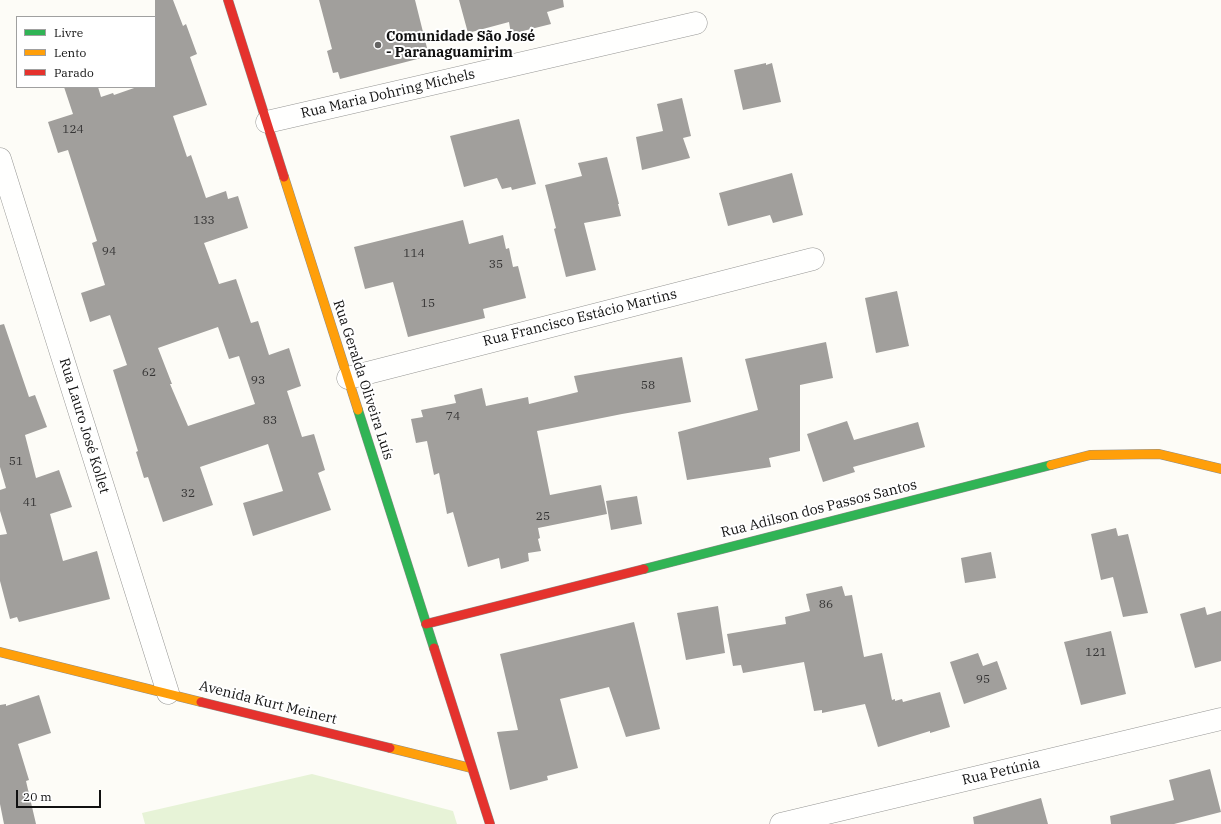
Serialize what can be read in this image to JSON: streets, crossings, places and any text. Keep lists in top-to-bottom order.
{
  "streets": {
    "street": [
      "Rua Maria Dohring Michels",
      "Rua Francisco Estácio Martins",
      "Rua Geralda Oliveira Luís",
      "Rua Lauro José Kollet",
      "Rua Adilson dos Passos Santos",
      "Avenida Kurt Meinert",
      "Rua Petúnia"
    ]
  },
  "crossings": [
    ["Rua Maria Dohring Michels", "Rua Geralda Oliveira Luís"],
    ["Rua Francisco Estácio Martins", "Rua Geralda Oliveira Luís"],
    ["Rua Geralda Oliveira Luís", "Rua Adilson dos Passos Santos"],
    ["Rua Geralda Oliveira Luís", "Avenida Kurt Meinert"],
    ["Rua Lauro José Kollet", "Avenida Kurt Meinert"]
  ],
  "places": ["Comunidade São José - Paranaguamirim"],
  "house_numbers": [
    "124",
    "133",
    "94",
    "114",
    "35",
    "15",
    "62",
    "93",
    "58",
    "74",
    "83",
    "51",
    "32",
    "41",
    "25",
    "86",
    "121",
    "95"
  ],
  "legend": ["Livre", "Lento", "Parado"],
  "scale_bar": "20 m"
}
